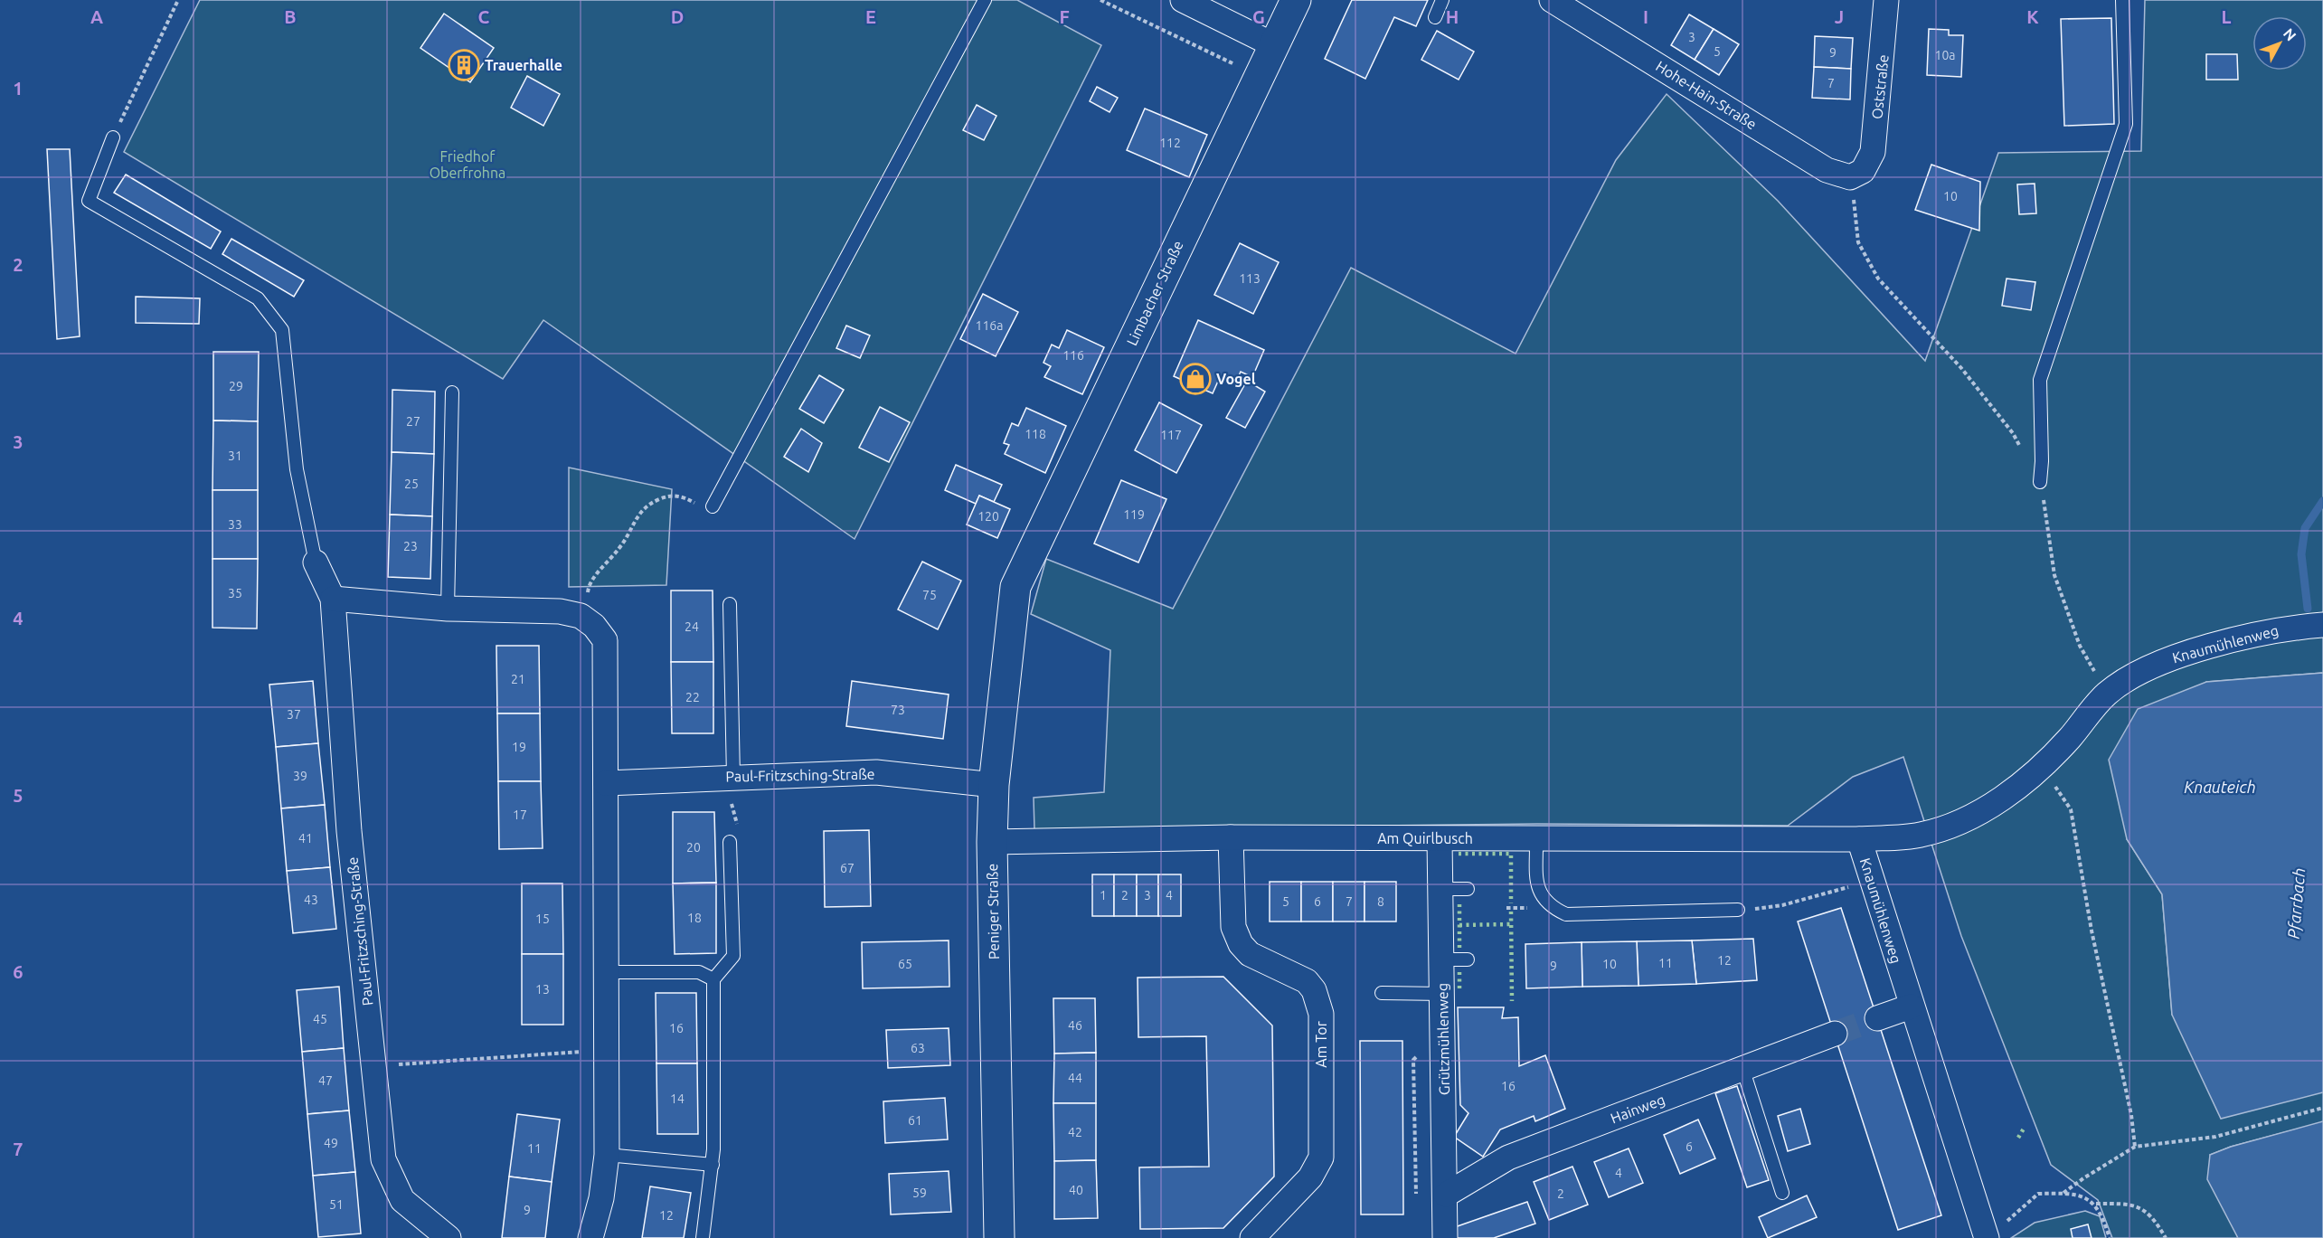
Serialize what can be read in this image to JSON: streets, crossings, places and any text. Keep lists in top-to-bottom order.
{
  "streets": {
    "street": [
      "Oststraße",
      "Hohe-Hain-Straße",
      "Limbacher Straße",
      "Knaumühlenweg",
      "Paul-Fritzsching-Straße",
      "Am Quirlbusch",
      "Peniger Straße",
      "Grützmühlenweg",
      "Am Tor",
      "Hainweg"
    ]
  },
  "crossings": [
    ["Oststraße", "Hohe-Hain-Straße"],
    ["Limbacher Straße", "Peniger Straße"],
    ["Knaumühlenweg", "Am Quirlbusch"],
    ["Paul-Fritzsching-Straße", "Peniger Straße"],
    ["Am Quirlbusch", "Peniger Straße"],
    ["Am Quirlbusch", "Grützmühlenweg"],
    ["Am Quirlbusch", "Am Tor"],
    ["Grützmühlenweg", "Hainweg"]
  ],
  "water": ["Knauteich", "Pfarrbach"],
  "parks": ["Friedhof Oberfrohna"],
  "places": {
    "building": ["Trauerhalle"],
    "shop": ["Vogel"]
  },
  "house_numbers": [
    "3",
    "5",
    "9",
    "10a",
    "7",
    "112",
    "10",
    "113",
    "116a",
    "116",
    "29",
    "27",
    "118",
    "117",
    "31",
    "25",
    "119",
    "120",
    "33",
    "23",
    "35",
    "75",
    "24",
    "21",
    "22",
    "73",
    "37",
    "19",
    "39",
    "17",
    "41",
    "20",
    "67",
    "1",
    "2",
    "3",
    "4",
    "43",
    "5",
    "6",
    "7",
    "8",
    "18",
    "15",
    "12",
    "11",
    "65",
    "10",
    "9",
    "13",
    "45",
    "46",
    "16",
    "63",
    "44",
    "47",
    "16",
    "14",
    "61",
    "42",
    "49",
    "6",
    "11",
    "4",
    "40",
    "59",
    "2",
    "51",
    "9",
    "12"
  ],
  "north": "top right",
  "grid": {
    "columns": [
      "A",
      "B",
      "C",
      "D",
      "E",
      "F",
      "G",
      "H",
      "I",
      "J",
      "K",
      "L"
    ],
    "rows": [
      "1",
      "2",
      "3",
      "4",
      "5",
      "6",
      "7"
    ]
  }
}
